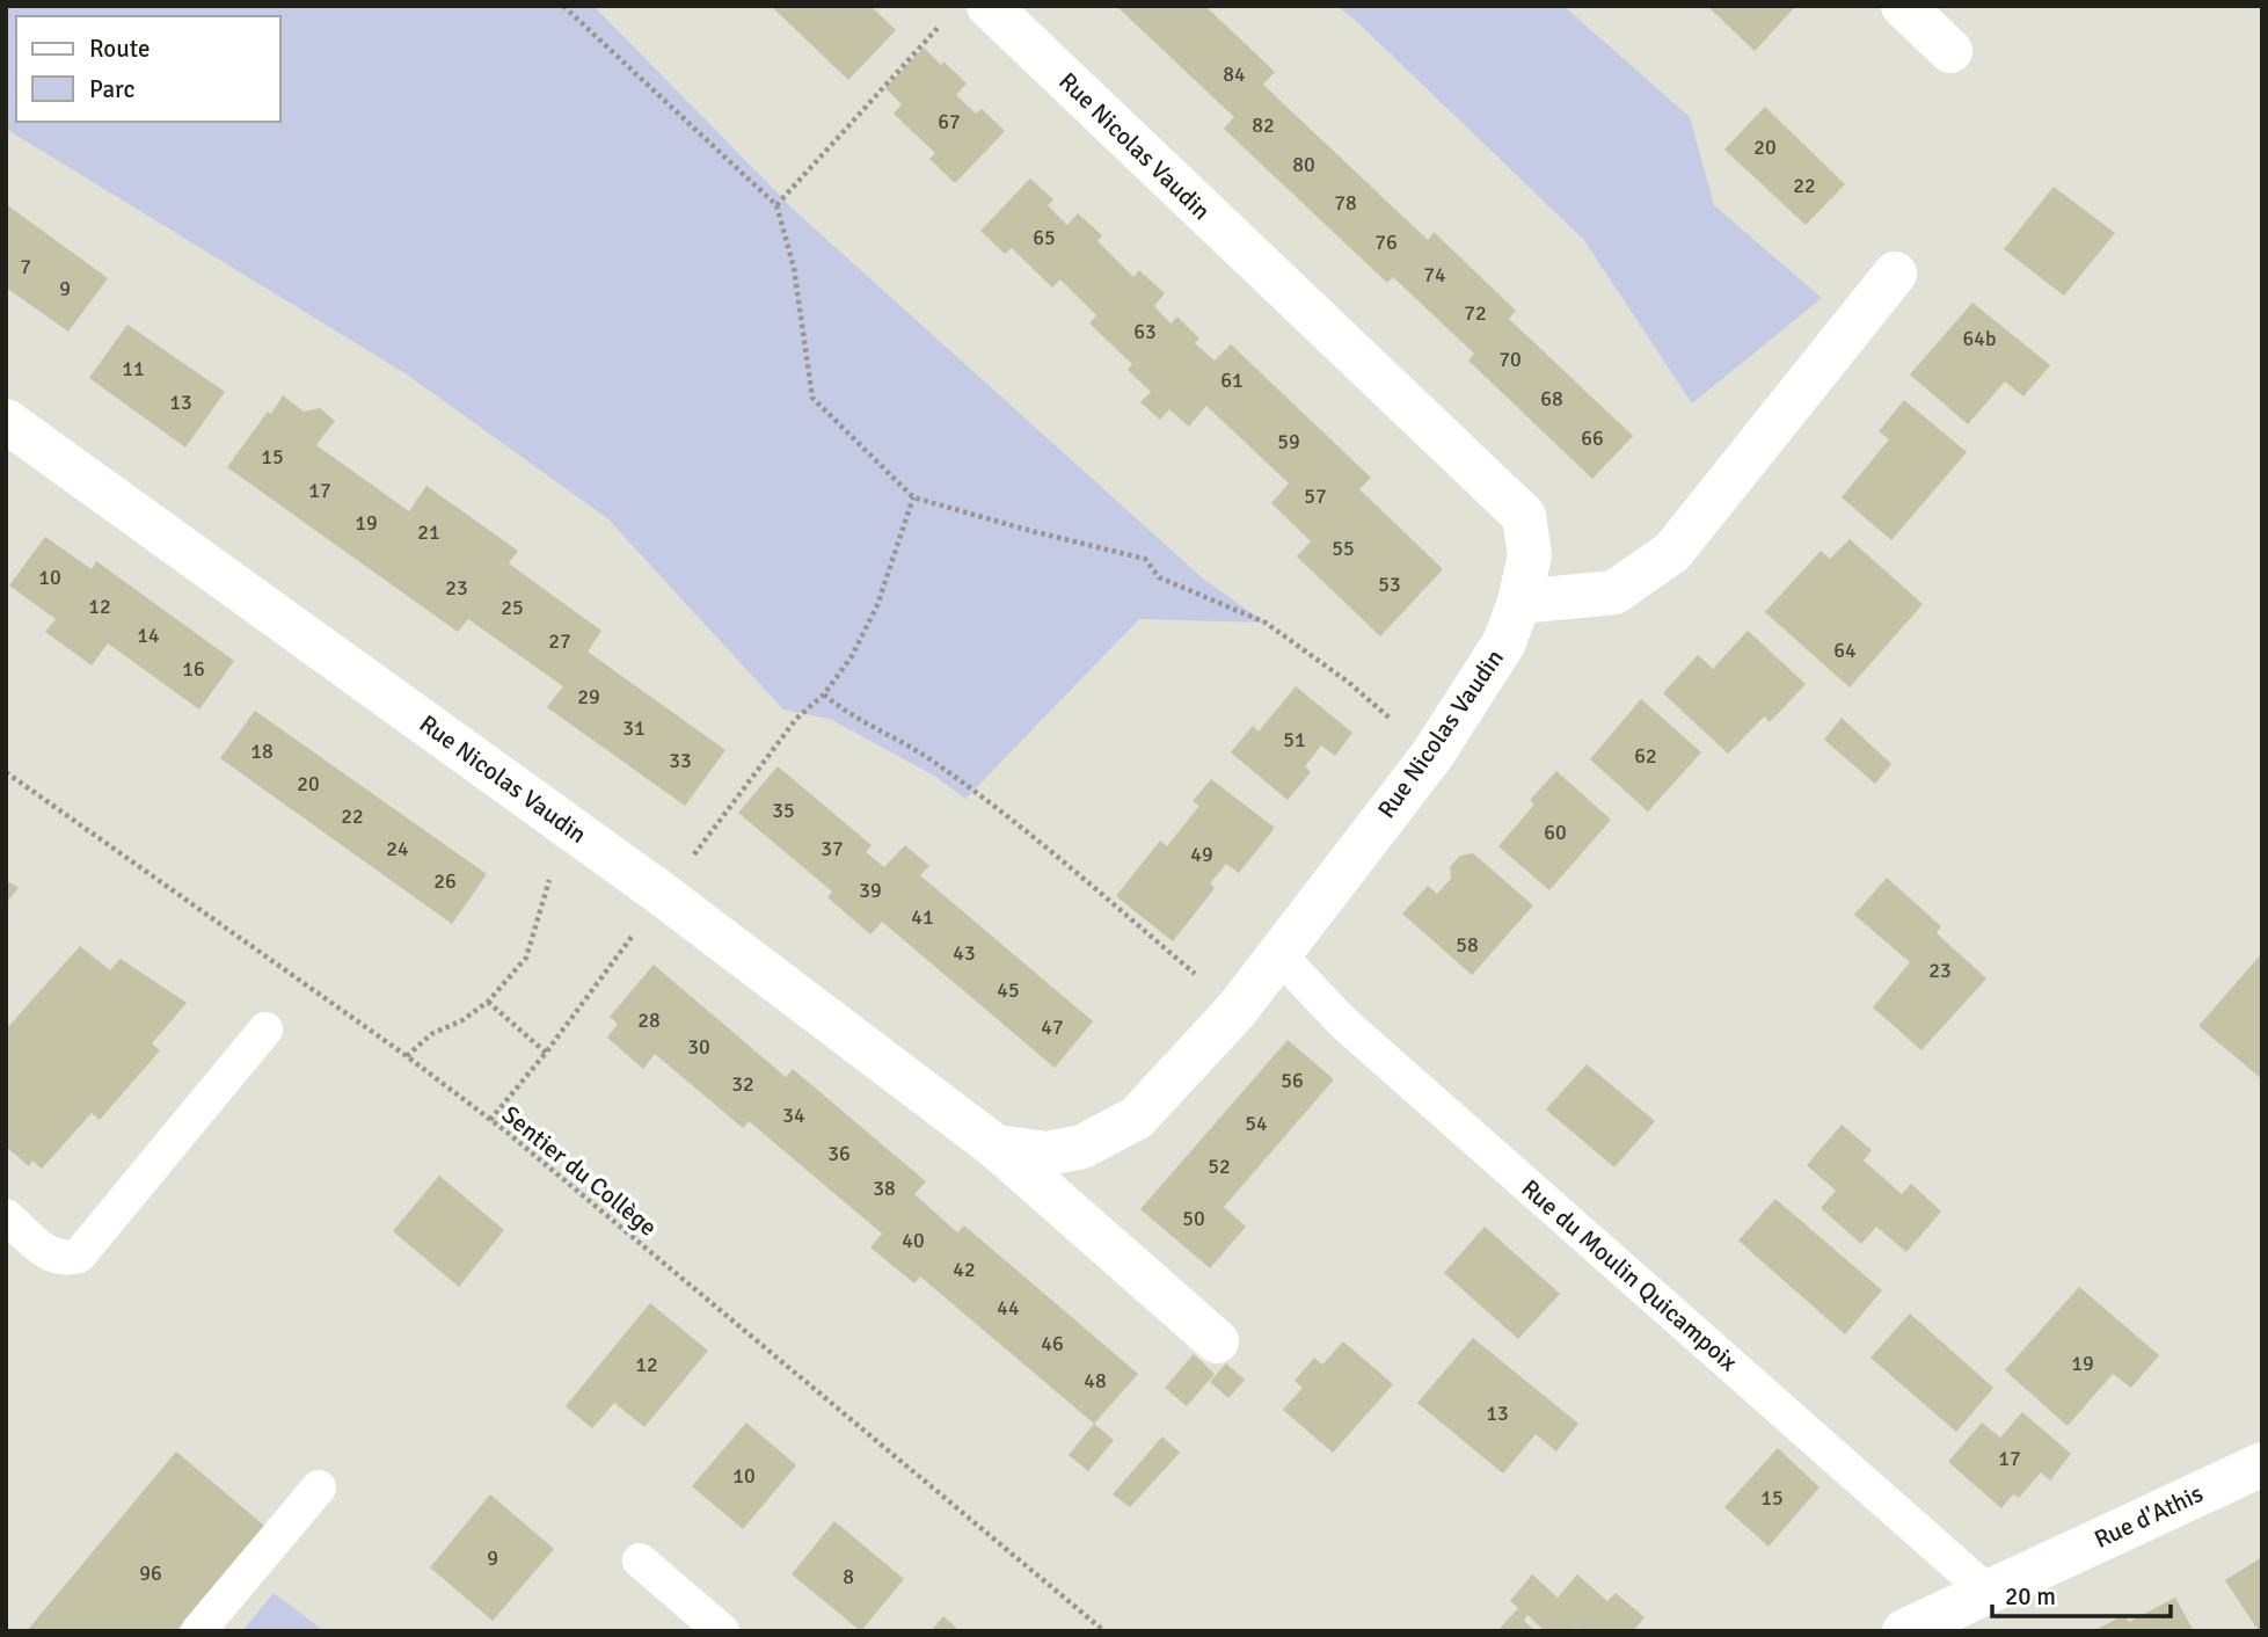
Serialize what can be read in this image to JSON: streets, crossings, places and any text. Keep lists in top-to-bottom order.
{
  "streets": {
    "street": ["Rue Nicolas Vaudin", "Rue d'Athis"],
    "lane": ["Rue du Moulin Quicampoix"],
    "path": ["Sentier du Collège"]
  },
  "crossings": [
    ["Rue Nicolas Vaudin", "Rue du Moulin Quicampoix"],
    ["Rue du Moulin Quicampoix", "Rue d'Athis"]
  ],
  "house_numbers": [
    "84",
    "67",
    "82",
    "20",
    "80",
    "22",
    "78",
    "65",
    "76",
    "7",
    "74",
    "9",
    "72",
    "63",
    "64b",
    "70",
    "11",
    "61",
    "68",
    "13",
    "66",
    "59",
    "15",
    "17",
    "57",
    "19",
    "21",
    "55",
    "10",
    "53",
    "23",
    "12",
    "25",
    "14",
    "27",
    "64",
    "16",
    "29",
    "31",
    "51",
    "18",
    "62",
    "33",
    "20",
    "35",
    "22",
    "60",
    "24",
    "37",
    "49",
    "26",
    "39",
    "41",
    "58",
    "43",
    "23",
    "45",
    "28",
    "47",
    "30",
    "56",
    "32",
    "34",
    "54",
    "36",
    "52",
    "38",
    "50",
    "40",
    "42",
    "44",
    "46",
    "19",
    "12",
    "48",
    "13",
    "17",
    "10",
    "15",
    "9",
    "96",
    "8"
  ],
  "legend": ["Route", "Parc"],
  "scale_bar": "20 m"
}
